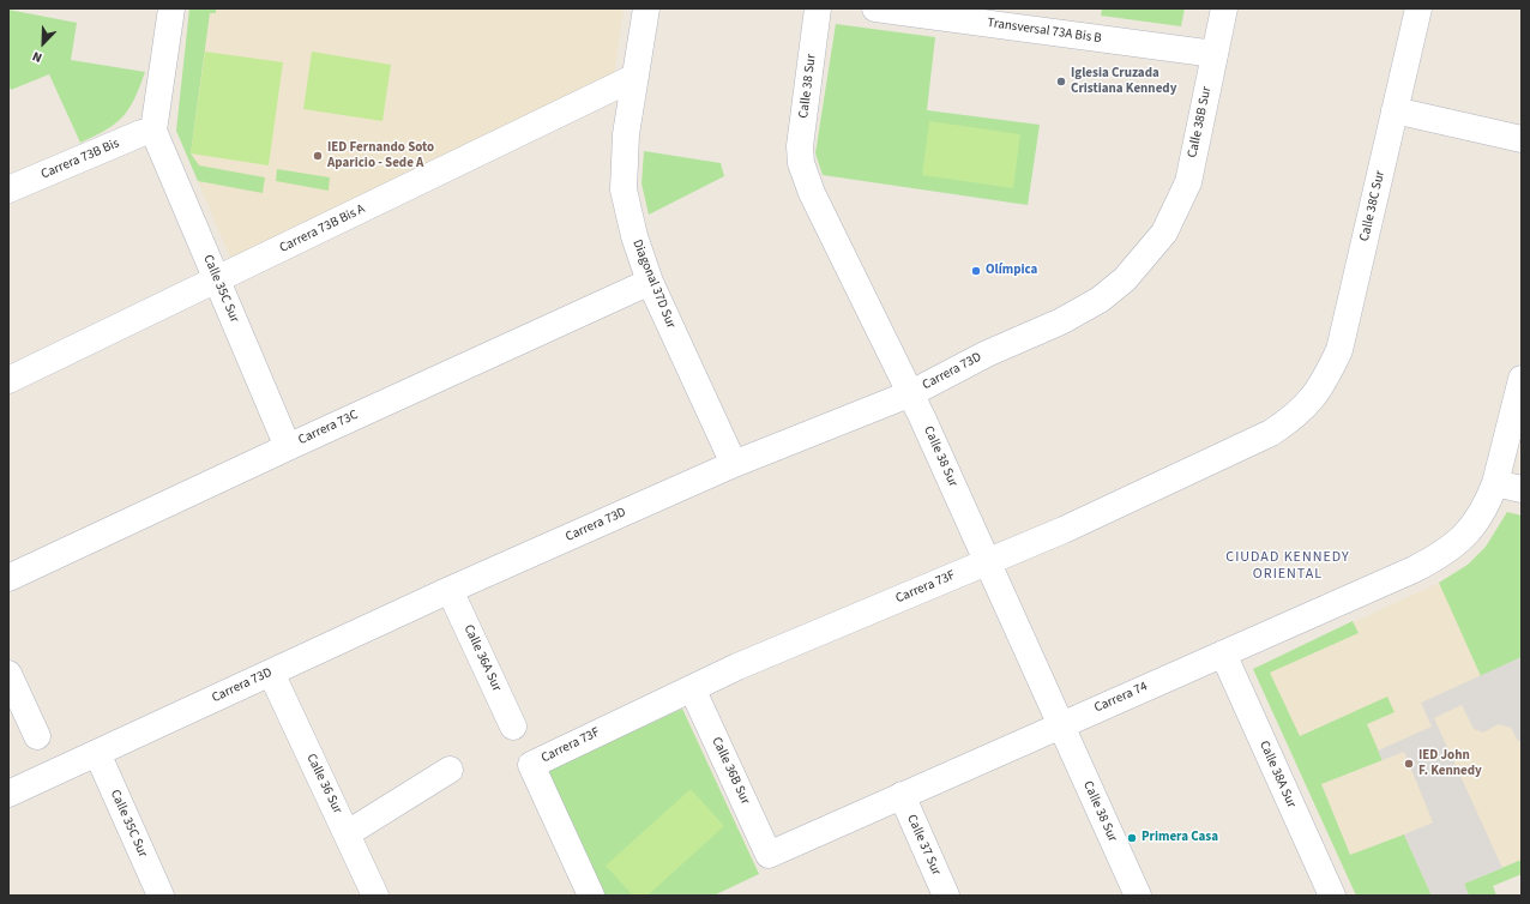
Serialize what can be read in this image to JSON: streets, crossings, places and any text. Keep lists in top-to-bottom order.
{
  "streets": {
    "street": [
      "Transversal 73A Bis B",
      "Calle 38 Sur",
      "Calle 38B Sur",
      "Carrera 73B Bis",
      "Calle 38C Sur",
      "Carrera 73B Bis A",
      "Diagonal 37D Sur",
      "Calle 35C Sur",
      "Carrera 73D",
      "Carrera 73C",
      "Carrera 73F",
      "Calle 36A Sur",
      "Carrera 74",
      "Calle 36B Sur",
      "Calle 38A Sur",
      "Calle 36 Sur",
      "Calle 37 Sur"
    ]
  },
  "crossings": [
    ["Transversal 73A Bis B", "Calle 38B Sur"],
    ["Calle 38 Sur", "Carrera 73D"],
    ["Calle 38 Sur", "Carrera 73F"],
    ["Calle 38 Sur", "Carrera 74"],
    ["Calle 38B Sur", "Carrera 73D"],
    ["Carrera 73B Bis", "Calle 35C Sur"],
    ["Calle 38C Sur", "Carrera 73F"],
    ["Carrera 73B Bis A", "Diagonal 37D Sur"],
    ["Carrera 73B Bis A", "Calle 35C Sur"],
    ["Diagonal 37D Sur", "Carrera 73D"],
    ["Diagonal 37D Sur", "Carrera 73C"],
    ["Calle 35C Sur", "Carrera 73D"],
    ["Calle 35C Sur", "Carrera 73C"],
    ["Carrera 73D", "Calle 36A Sur"],
    ["Carrera 73D", "Calle 36 Sur"],
    ["Carrera 73F", "Calle 36B Sur"],
    ["Carrera 74", "Calle 36B Sur"],
    ["Carrera 74", "Calle 38A Sur"],
    ["Carrera 74", "Calle 37 Sur"]
  ],
  "districts": ["CIUDAD KENNEDY ORIENTAL"],
  "places": [
    "Iglesia Cruzada Cristiana Kennedy",
    "IED Fernando Soto Aparicio - Sede A",
    "Olímpica",
    "IED John F. Kennedy",
    "Primera Casa"
  ],
  "north": "bottom left"
}
